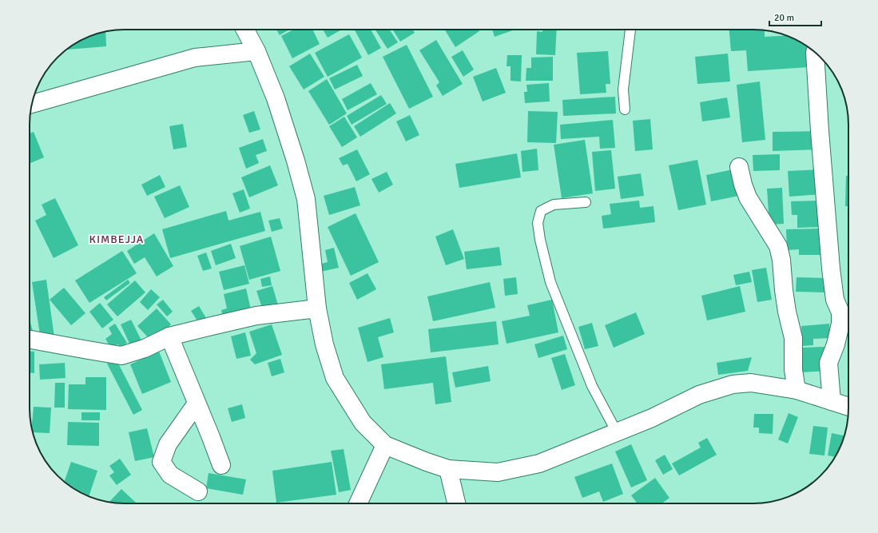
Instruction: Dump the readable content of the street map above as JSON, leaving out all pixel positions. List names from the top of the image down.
{
  "districts": ["KIMBEJJA"],
  "scale_bar": "20 m"
}
